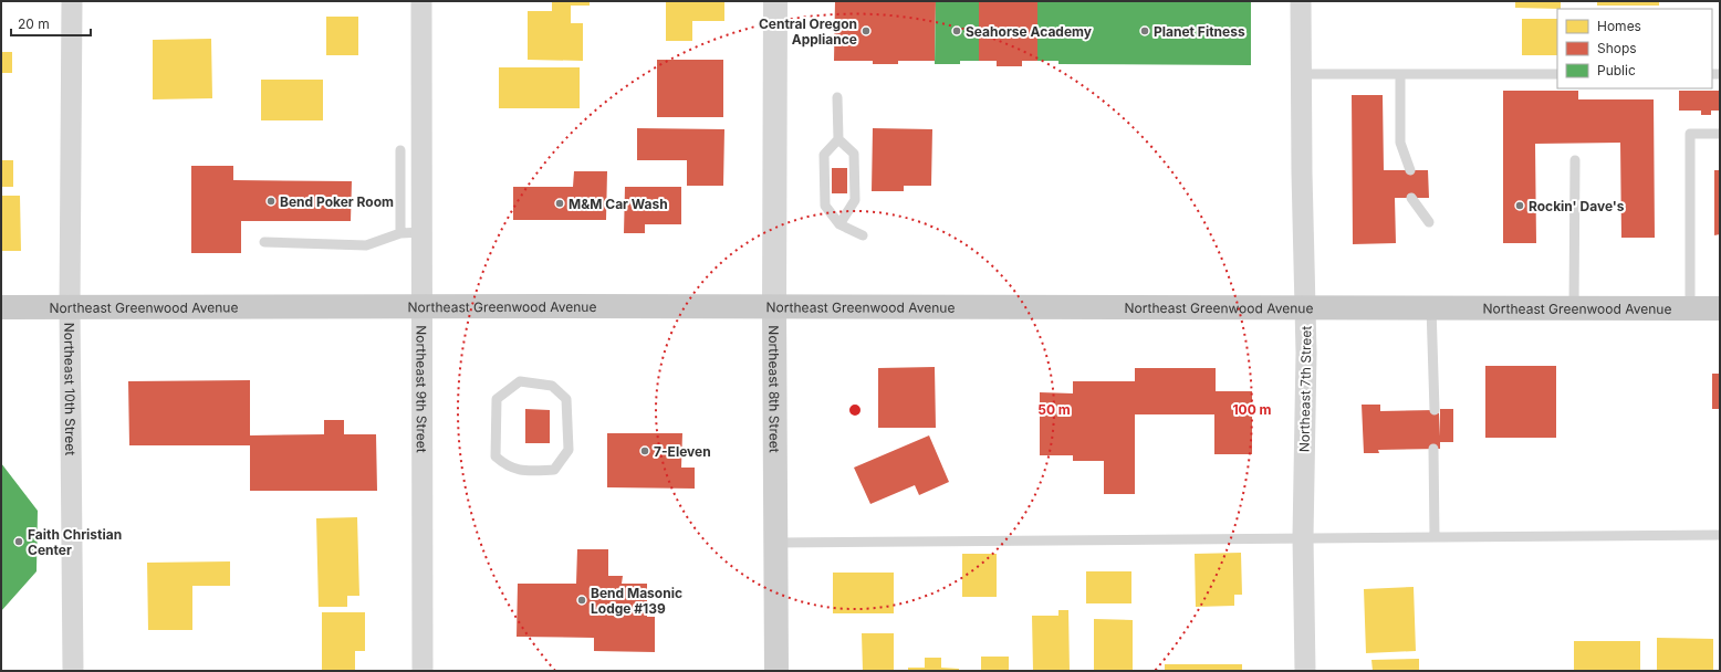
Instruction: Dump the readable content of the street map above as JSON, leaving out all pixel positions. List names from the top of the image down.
{
  "streets": {
    "main road": ["Northeast Greenwood Avenue", "Northeast 8th Street"],
    "street": ["Northeast 10th Street", "Northeast 9th Street", "Northeast 7th Street"]
  },
  "crossings": [
    ["Northeast Greenwood Avenue", "Northeast 10th Street"],
    ["Northeast Greenwood Avenue", "Northeast 9th Street"],
    ["Northeast Greenwood Avenue", "Northeast 8th Street"],
    ["Northeast Greenwood Avenue", "Northeast 7th Street"]
  ],
  "places": [
    "Central Oregon Appliance",
    "Seahorse Academy",
    "Planet Fitness",
    "Bend Poker Room",
    "M&M Car Wash",
    "Rockin' Dave's",
    "7-Eleven",
    "Faith Christian Center",
    "Bend Masonic Lodge #139"
  ],
  "legend": ["Homes", "Shops", "Public"],
  "scale_bar": "20 m",
  "rings": ["50 m", "100 m"]
}
